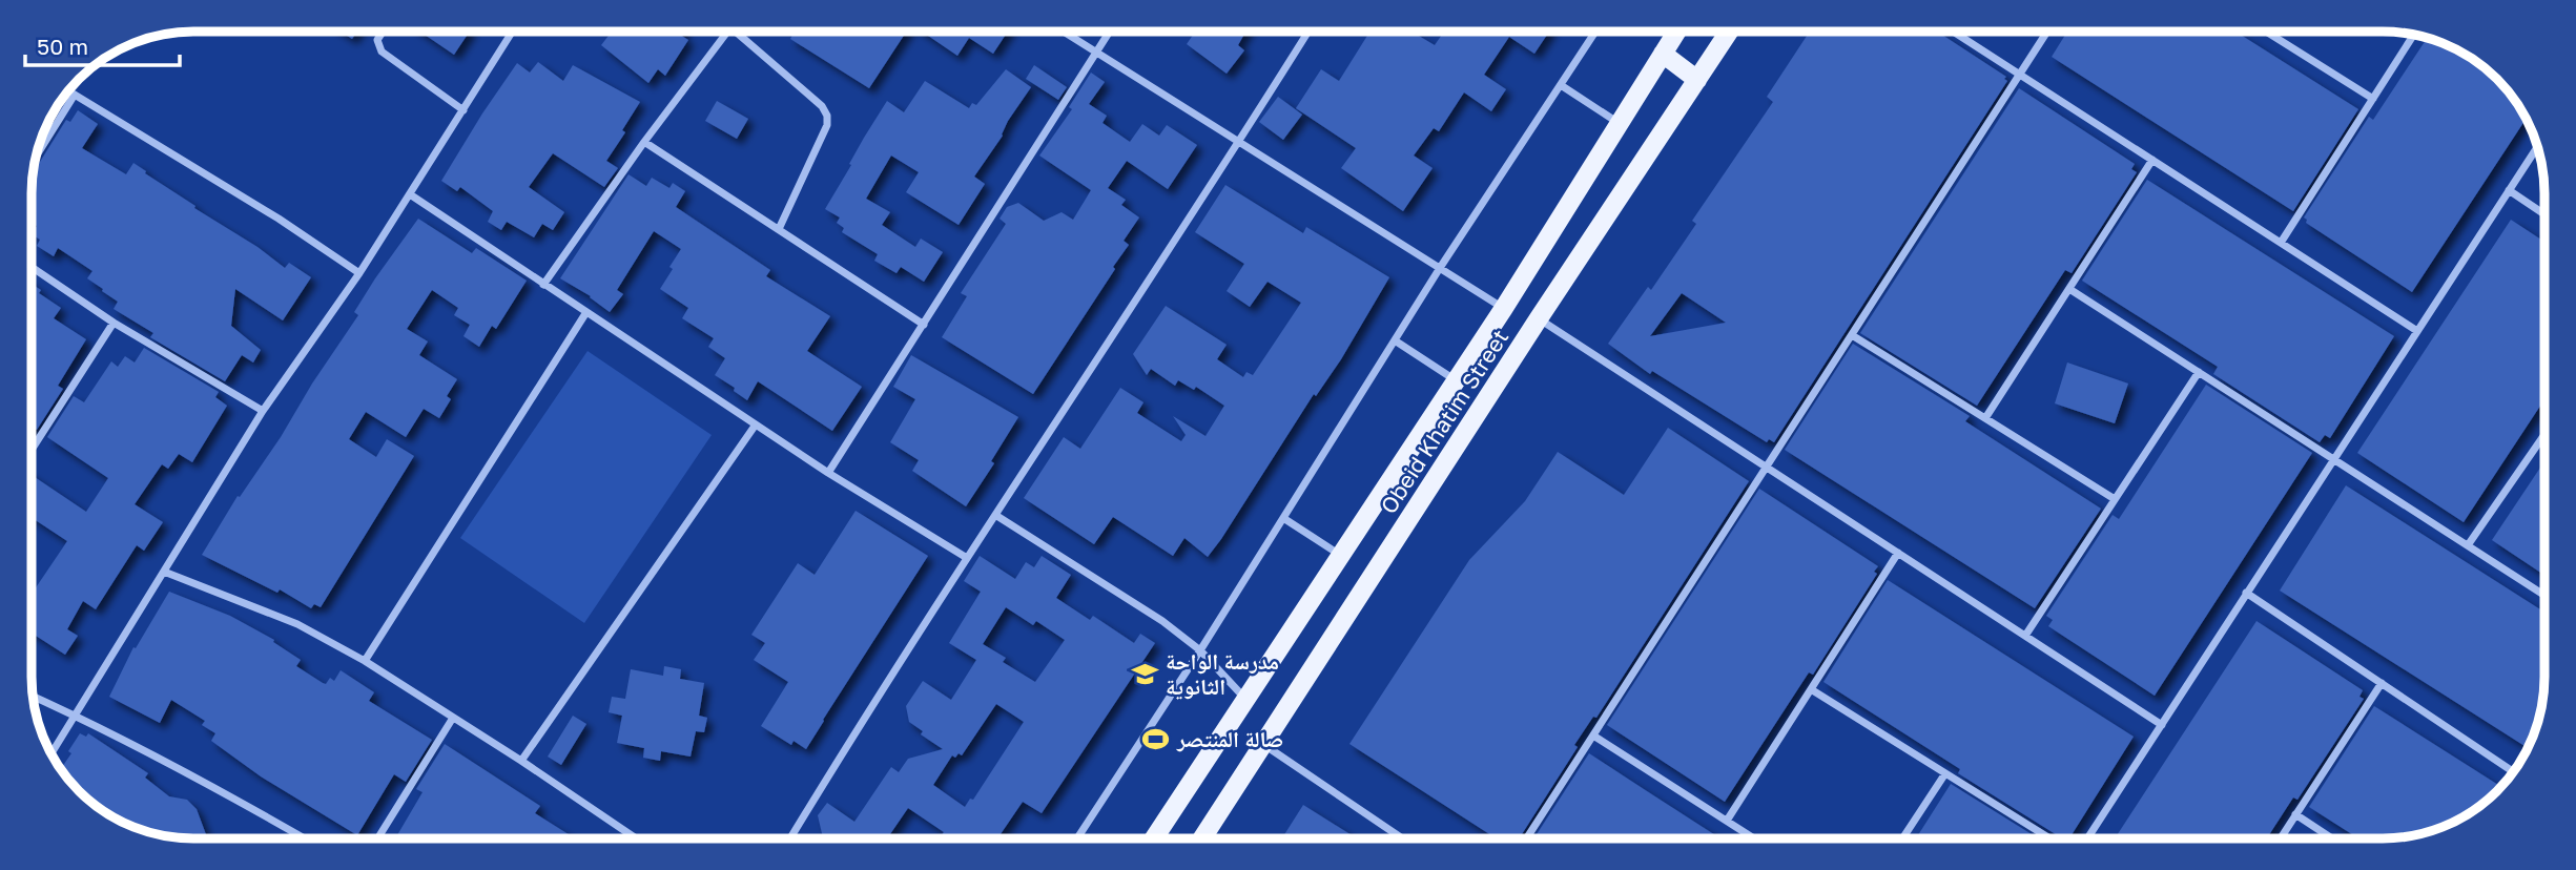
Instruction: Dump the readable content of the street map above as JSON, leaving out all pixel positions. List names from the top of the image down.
{
  "streets": {
    "main road": ["Obeid Khatim Street"]
  },
  "places": {
    "school or university": ["مدرسة الواحة الثانوية"],
    "sports": ["صالة المنتصر"]
  },
  "scale_bar": "50 m"
}
